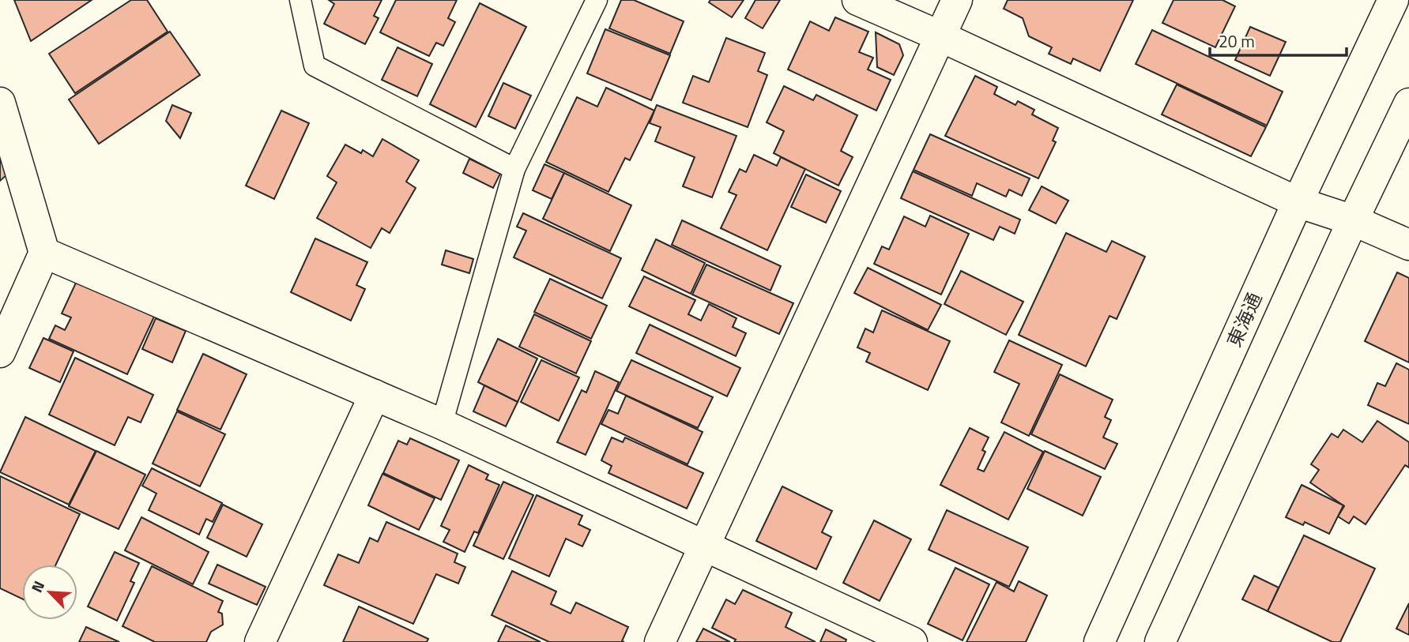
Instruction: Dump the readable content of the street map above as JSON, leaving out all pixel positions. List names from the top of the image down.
{
  "streets": {
    "street": ["東海通"]
  },
  "scale_bar": "20 m",
  "north": "top left"
}
